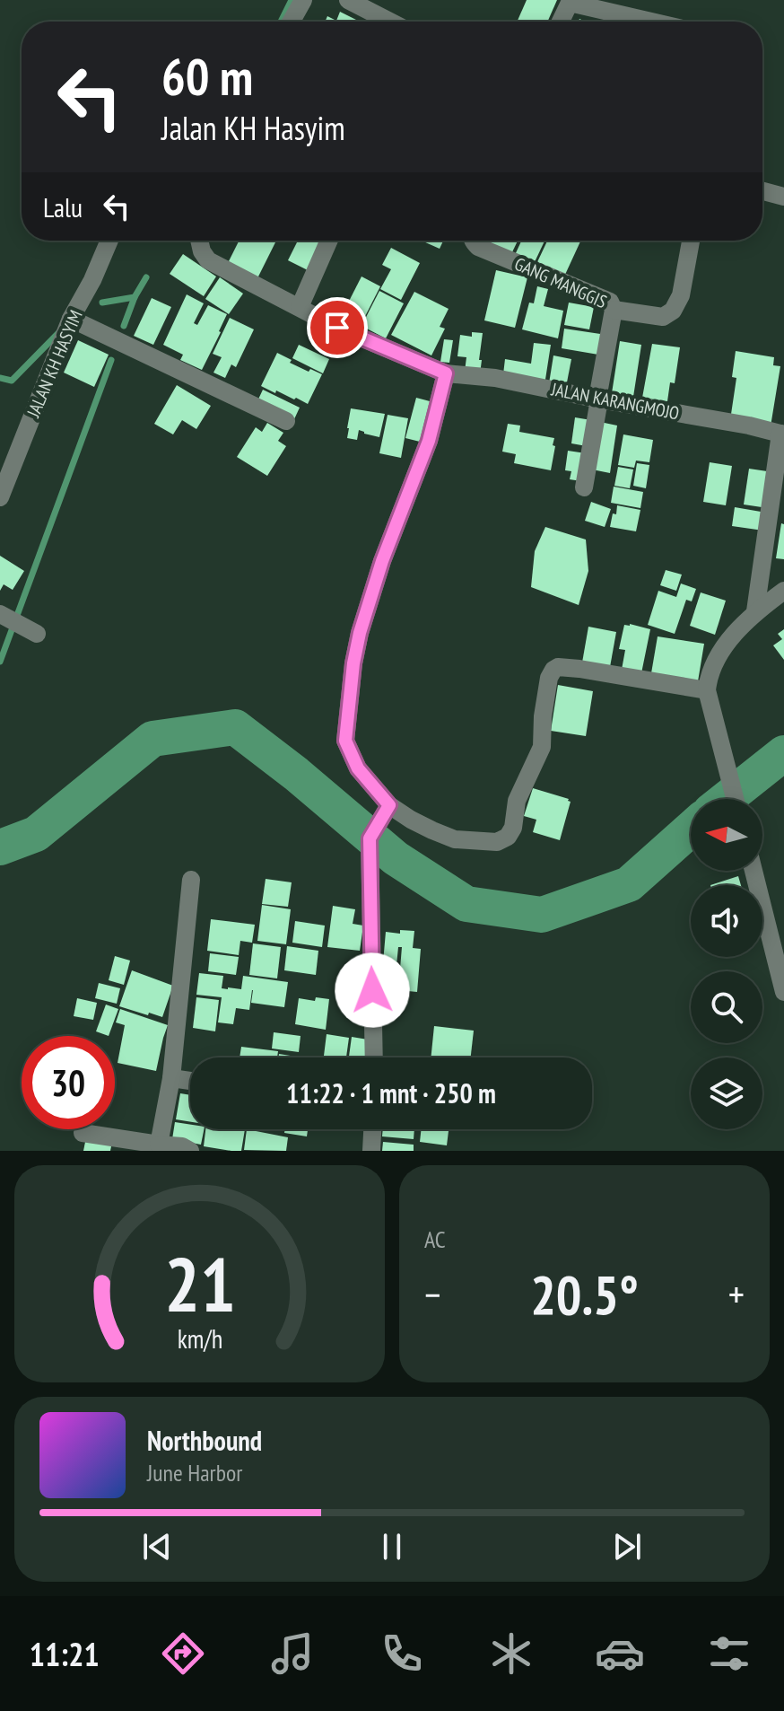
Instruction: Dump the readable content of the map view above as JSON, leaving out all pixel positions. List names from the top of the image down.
{
  "streets": {
    "street": ["GANG MANGGIS", "JALAN KH HASYIM", "JALAN KARANGMOJO"]
  },
  "crossings": [
    ["GANG MANGGIS", "JALAN KARANGMOJO"]
  ],
  "north": "left",
  "page": {
    "turn": ["60 m", "Jalan KH Hasyim"],
    "then": "Lalu",
    "limit": "30",
    "trip": "11:22 · 1 mnt · 250 m",
    "tile": "AC",
    "heat": ["−", "20.5°", "+"],
    "song": ["Northbound", "June Harbor"],
    "tabs": "11:21",
    "gauge": ["21", "km/h"]
  }
}
